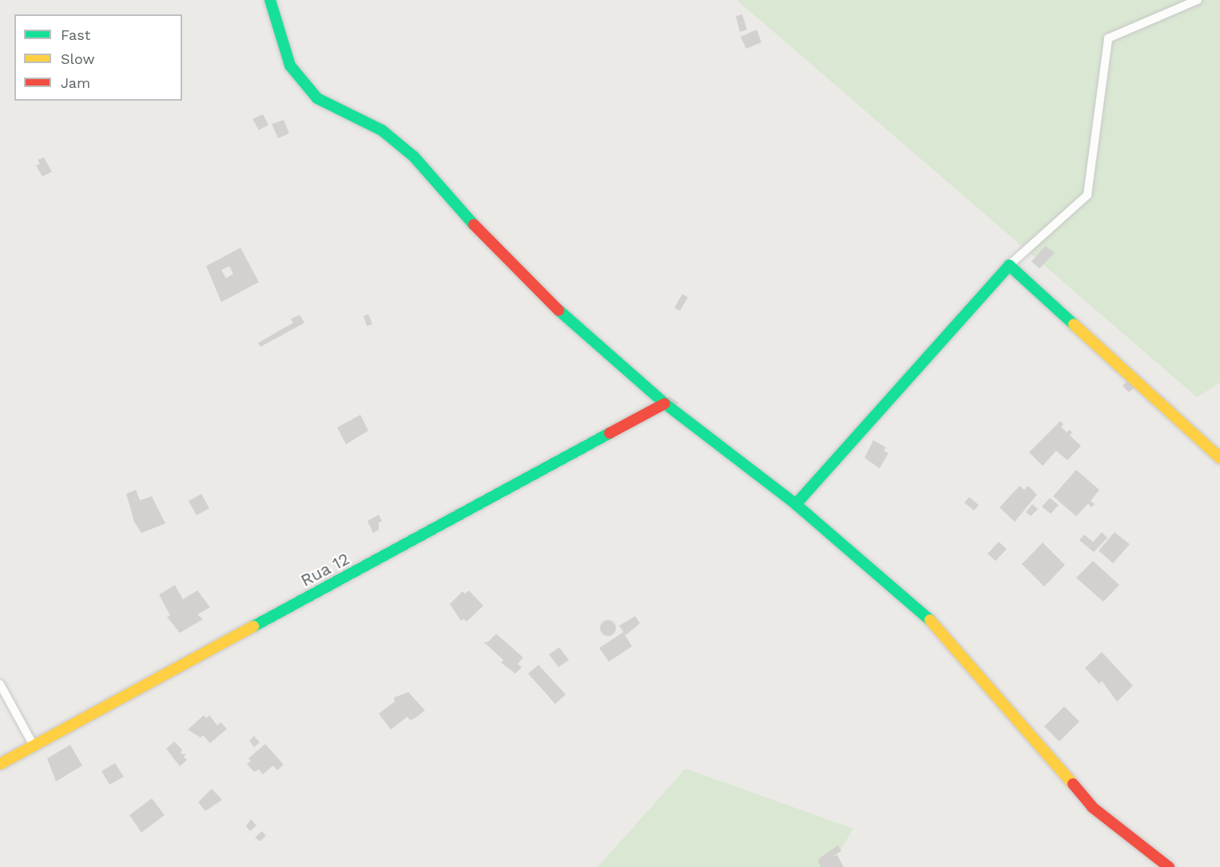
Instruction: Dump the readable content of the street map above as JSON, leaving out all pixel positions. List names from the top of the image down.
{
  "streets": {
    "street": ["Rua 12"]
  },
  "legend": ["Fast", "Slow", "Jam"]
}
